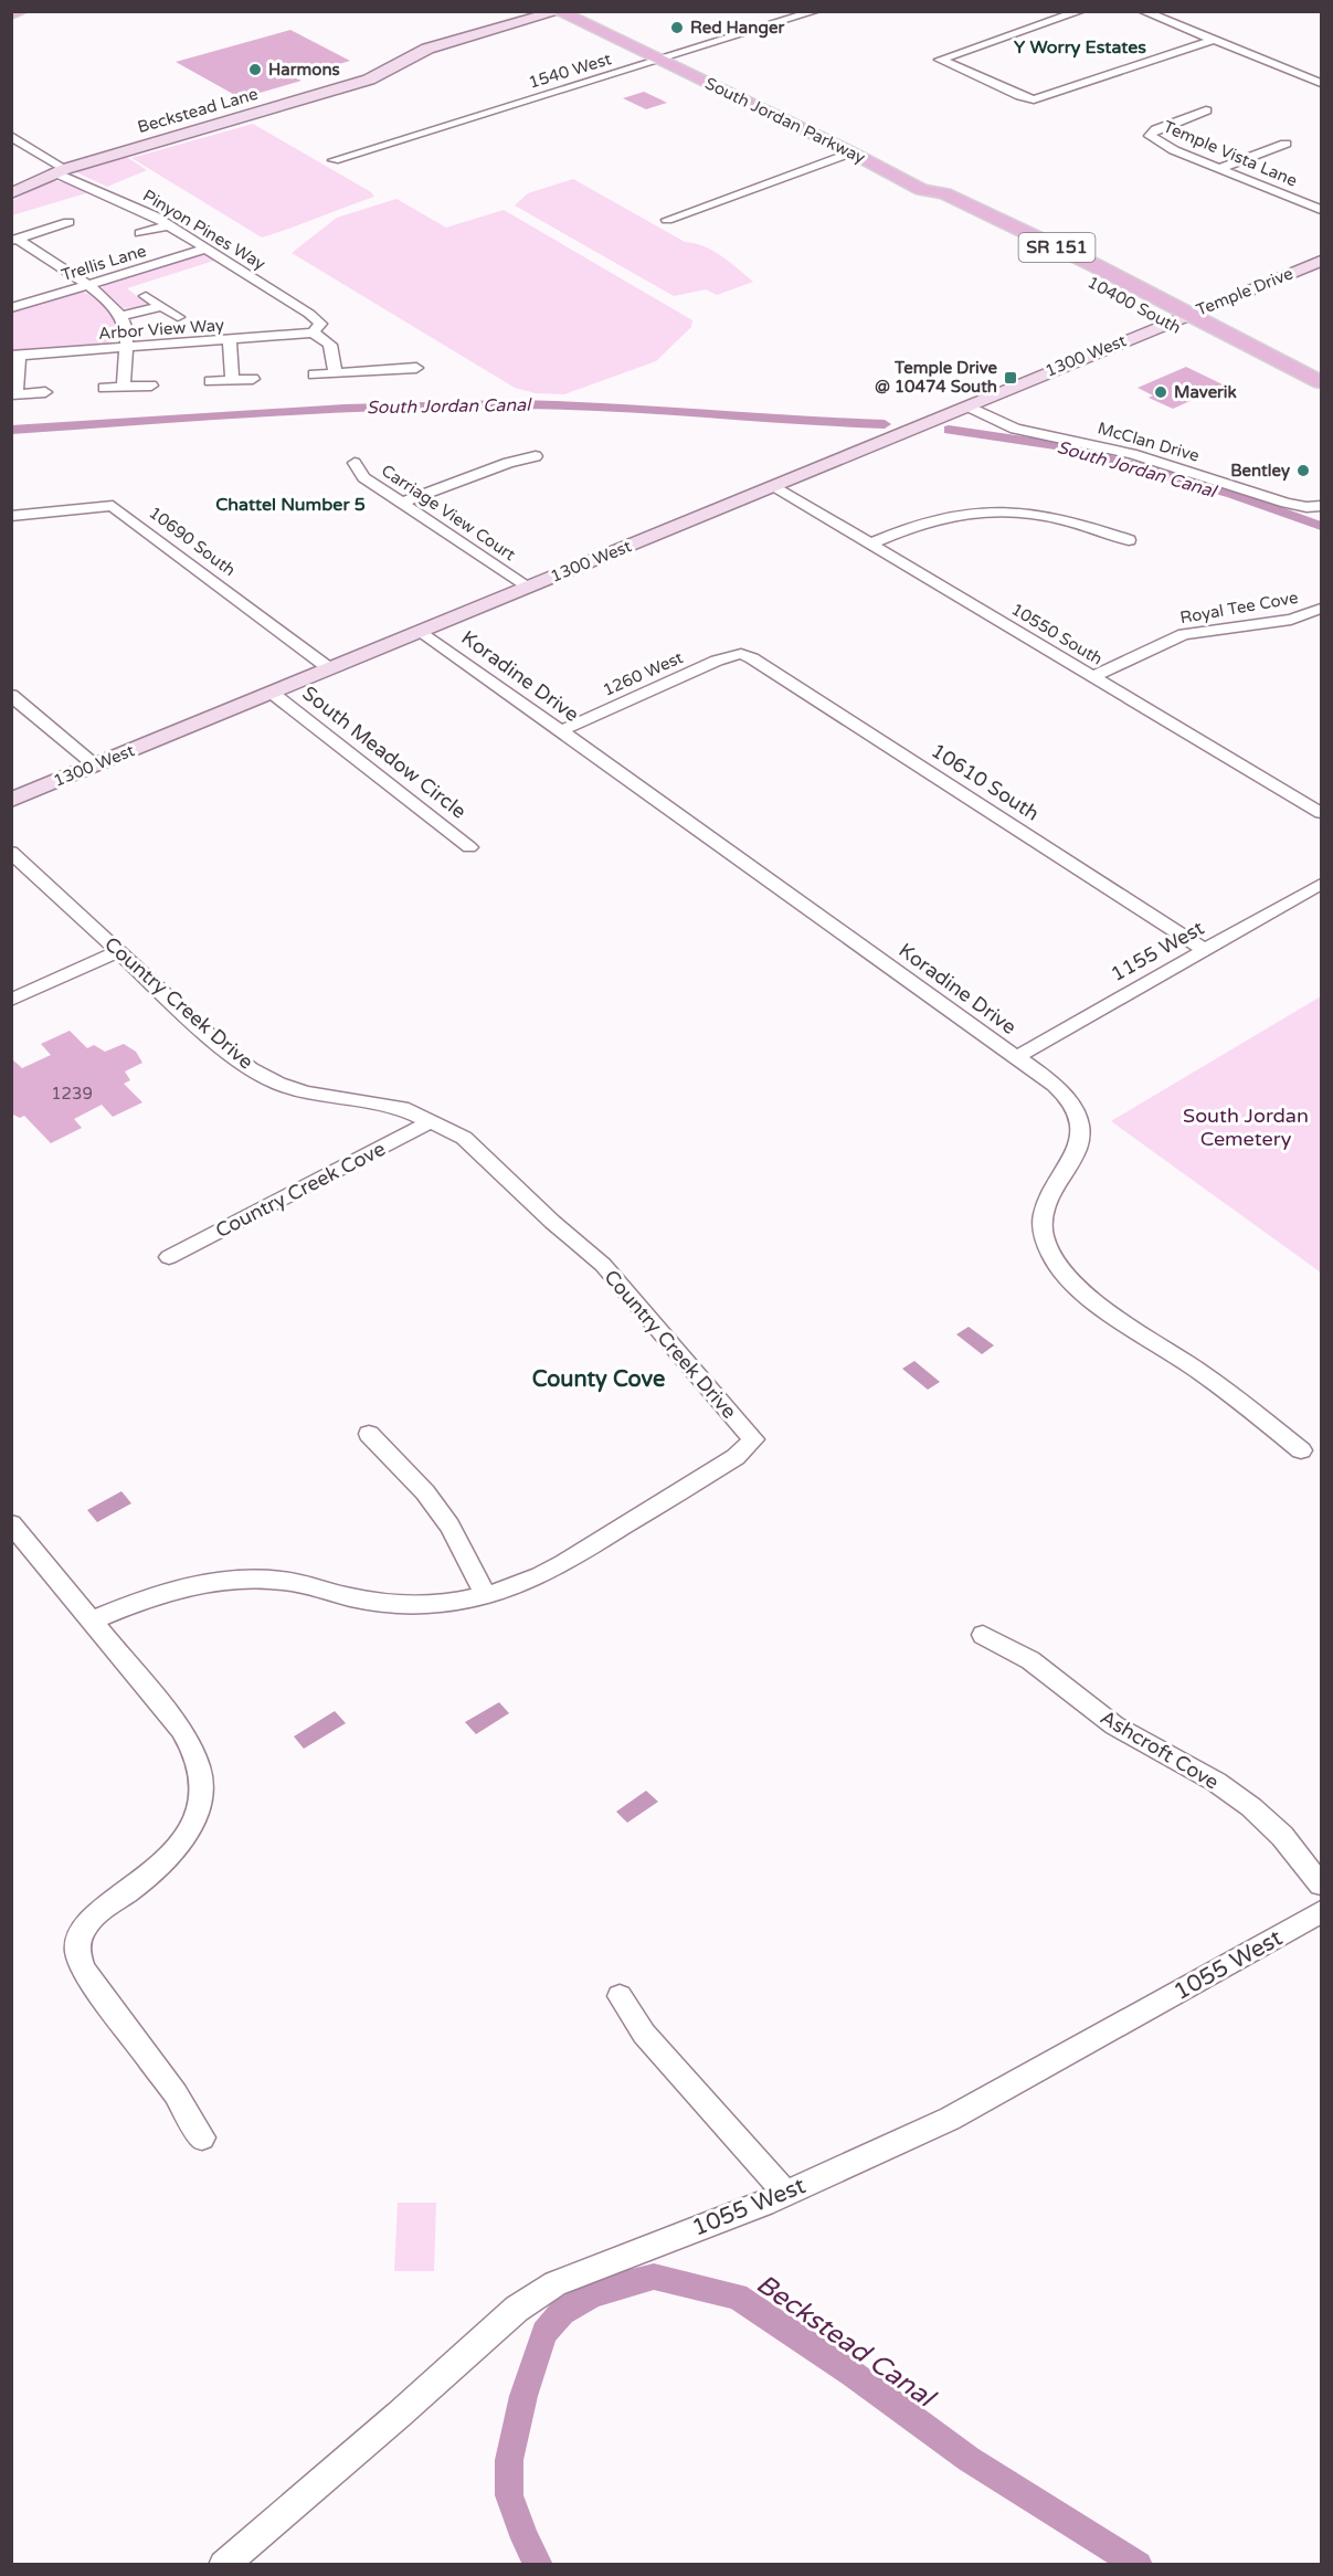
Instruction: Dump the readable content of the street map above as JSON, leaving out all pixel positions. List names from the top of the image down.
{
  "streets": {
    "main road": ["South Jordan Parkway", "SR 151", "10400 South"],
    "street": [
      "1540 West",
      "Beckstead Lane",
      "Temple Vista Lane",
      "Pinyon Pines Way",
      "Trellis Lane",
      "Temple Drive",
      "Arbor View Way",
      "1300 West",
      "McClan Drive",
      "Carriage View Court",
      "10690 South",
      "Royal Tee Cove",
      "10550 South",
      "1260 West",
      "Koradine Drive",
      "South Meadow Circle",
      "10610 South",
      "1155 West",
      "Country Creek Drive",
      "Country Creek Cove",
      "Ashcroft Cove",
      "1055 West"
    ]
  },
  "crossings": [
    ["1540 West", "South Jordan Parkway"],
    ["1540 West", "SR 151"],
    ["Beckstead Lane", "Pinyon Pines Way"],
    ["Beckstead Lane", "SR 151"],
    ["South Jordan Parkway", "SR 151"],
    ["South Jordan Parkway", "10400 South"],
    ["Pinyon Pines Way", "Trellis Lane"],
    ["Pinyon Pines Way", "Arbor View Way"],
    ["Temple Drive", "10400 South"],
    ["Temple Drive", "1300 West"],
    ["10400 South", "1300 West"],
    ["1300 West", "McClan Drive"],
    ["1300 West", "Carriage View Court"],
    ["1300 West", "10690 South"],
    ["1300 West", "10550 South"],
    ["1300 West", "Koradine Drive"],
    ["1300 West", "South Meadow Circle"],
    ["Royal Tee Cove", "10550 South"],
    ["1260 West", "Koradine Drive"],
    ["1260 West", "10610 South"],
    ["Koradine Drive", "1155 West"],
    ["10610 South", "1155 West"],
    ["Country Creek Drive", "Country Creek Cove"]
  ],
  "districts": ["Y Worry Estates", "Chattel Number 5", "County Cove"],
  "water": ["South Jordan Canal", "Beckstead Canal"],
  "parks": ["South Jordan Cemetery"],
  "places": {
    "other": [
      "Red Hanger",
      "Harmons",
      "Maverik",
      "Bentley"
    ],
    "transit": ["Temple Drive @ 10474 South"]
  },
  "house_numbers": ["1239"]
}
